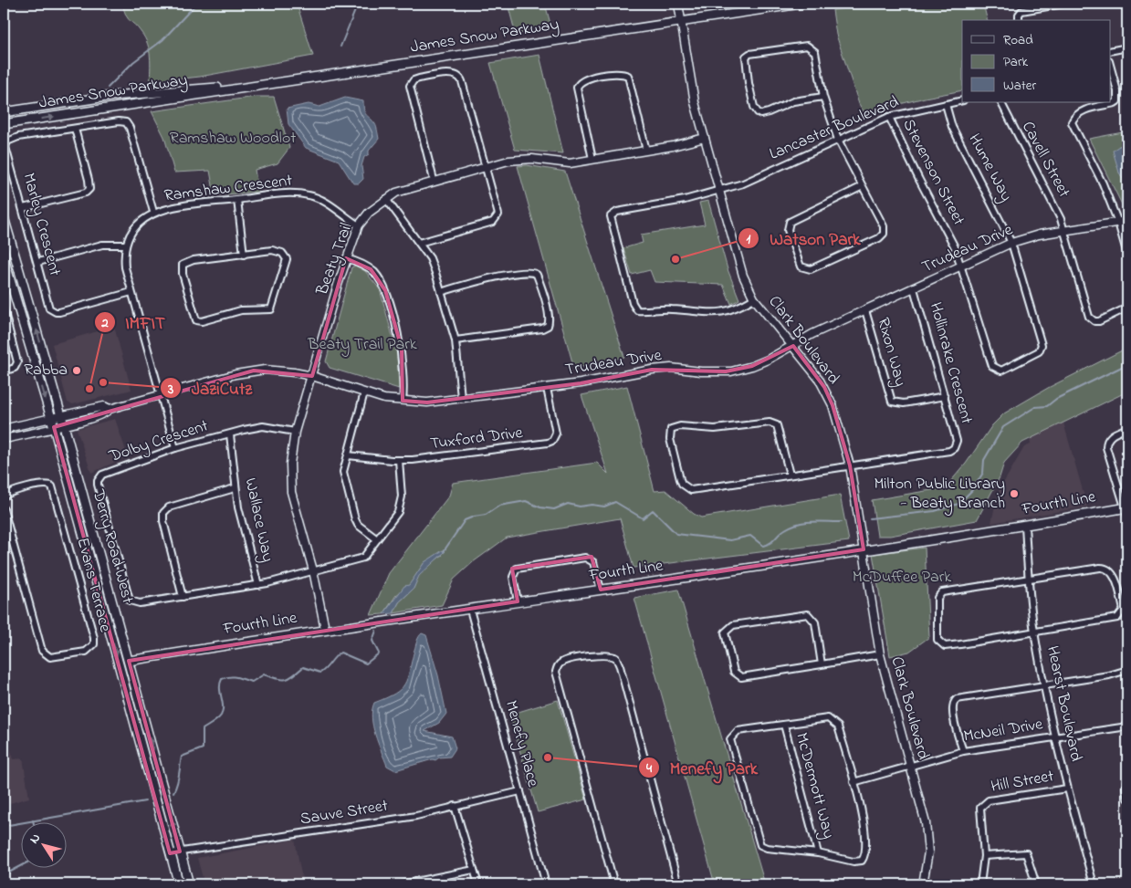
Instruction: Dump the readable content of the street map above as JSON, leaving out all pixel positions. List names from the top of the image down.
{
  "streets": {
    "main road": ["James Snow Parkway", "Fourth Line", "Derry Road West"],
    "street": [
      "Lancaster Boulevard",
      "Cavell Street",
      "Hume Way",
      "Stevenson Street",
      "Ramshaw Crescent",
      "Marley Crescent",
      "Trudeau Drive",
      "Beaty Trail",
      "Clark Boulevard",
      "Rixon Way",
      "Hollinrake Crescent",
      "Tuxford Drive",
      "Dolby Crescent",
      "Wallace Way",
      "Evans Terrace",
      "Hearst Boulevard",
      "McNeil Drive",
      "Menefy Place",
      "Hill Street",
      "McDermott Way",
      "Sauve Street"
    ]
  },
  "crossings": [
    ["James Snow Parkway", "Clark Boulevard"],
    ["Lancaster Boulevard", "Hume Way"],
    ["Lancaster Boulevard", "Stevenson Street"],
    ["Lancaster Boulevard", "Clark Boulevard"],
    ["Cavell Street", "Trudeau Drive"],
    ["Hume Way", "Stevenson Street"],
    ["Hume Way", "Trudeau Drive"],
    ["Stevenson Street", "Trudeau Drive"],
    ["Ramshaw Crescent", "Marley Crescent"],
    ["Ramshaw Crescent", "Trudeau Drive"],
    ["Ramshaw Crescent", "Beaty Trail"],
    ["Ramshaw Crescent", "Dolby Crescent"],
    ["Trudeau Drive", "Beaty Trail"],
    ["Trudeau Drive", "Clark Boulevard"],
    ["Trudeau Drive", "Rixon Way"],
    ["Trudeau Drive", "Hollinrake Crescent"],
    ["Trudeau Drive", "Tuxford Drive"],
    ["Trudeau Drive", "Derry Road West"],
    ["Beaty Trail", "Clark Boulevard"],
    ["Beaty Trail", "Dolby Crescent"],
    ["Beaty Trail", "Fourth Line"],
    ["Clark Boulevard", "Hollinrake Crescent"],
    ["Clark Boulevard", "Fourth Line"],
    ["Clark Boulevard", "McNeil Drive"],
    ["Rixon Way", "Hollinrake Crescent"],
    ["Tuxford Drive", "Dolby Crescent"],
    ["Dolby Crescent", "Wallace Way"],
    ["Fourth Line", "Derry Road West"],
    ["Fourth Line", "Hearst Boulevard"],
    ["Fourth Line", "Menefy Place"],
    ["Derry Road West", "Sauve Street"],
    ["Hearst Boulevard", "McNeil Drive"],
    ["Hearst Boulevard", "Hill Street"],
    ["Menefy Place", "Sauve Street"]
  ],
  "parks": ["Ramshaw Woodlot", "Beaty Trail Park", "McDuffee Park"],
  "places": [
    "Watson Park",
    "Rabba",
    "JaziCutz",
    "IMFIT",
    "Milton Public Library - Beaty Branch",
    "Menefy Park"
  ],
  "legend": ["Road", "Park", "Water"],
  "north": "top left"
}
